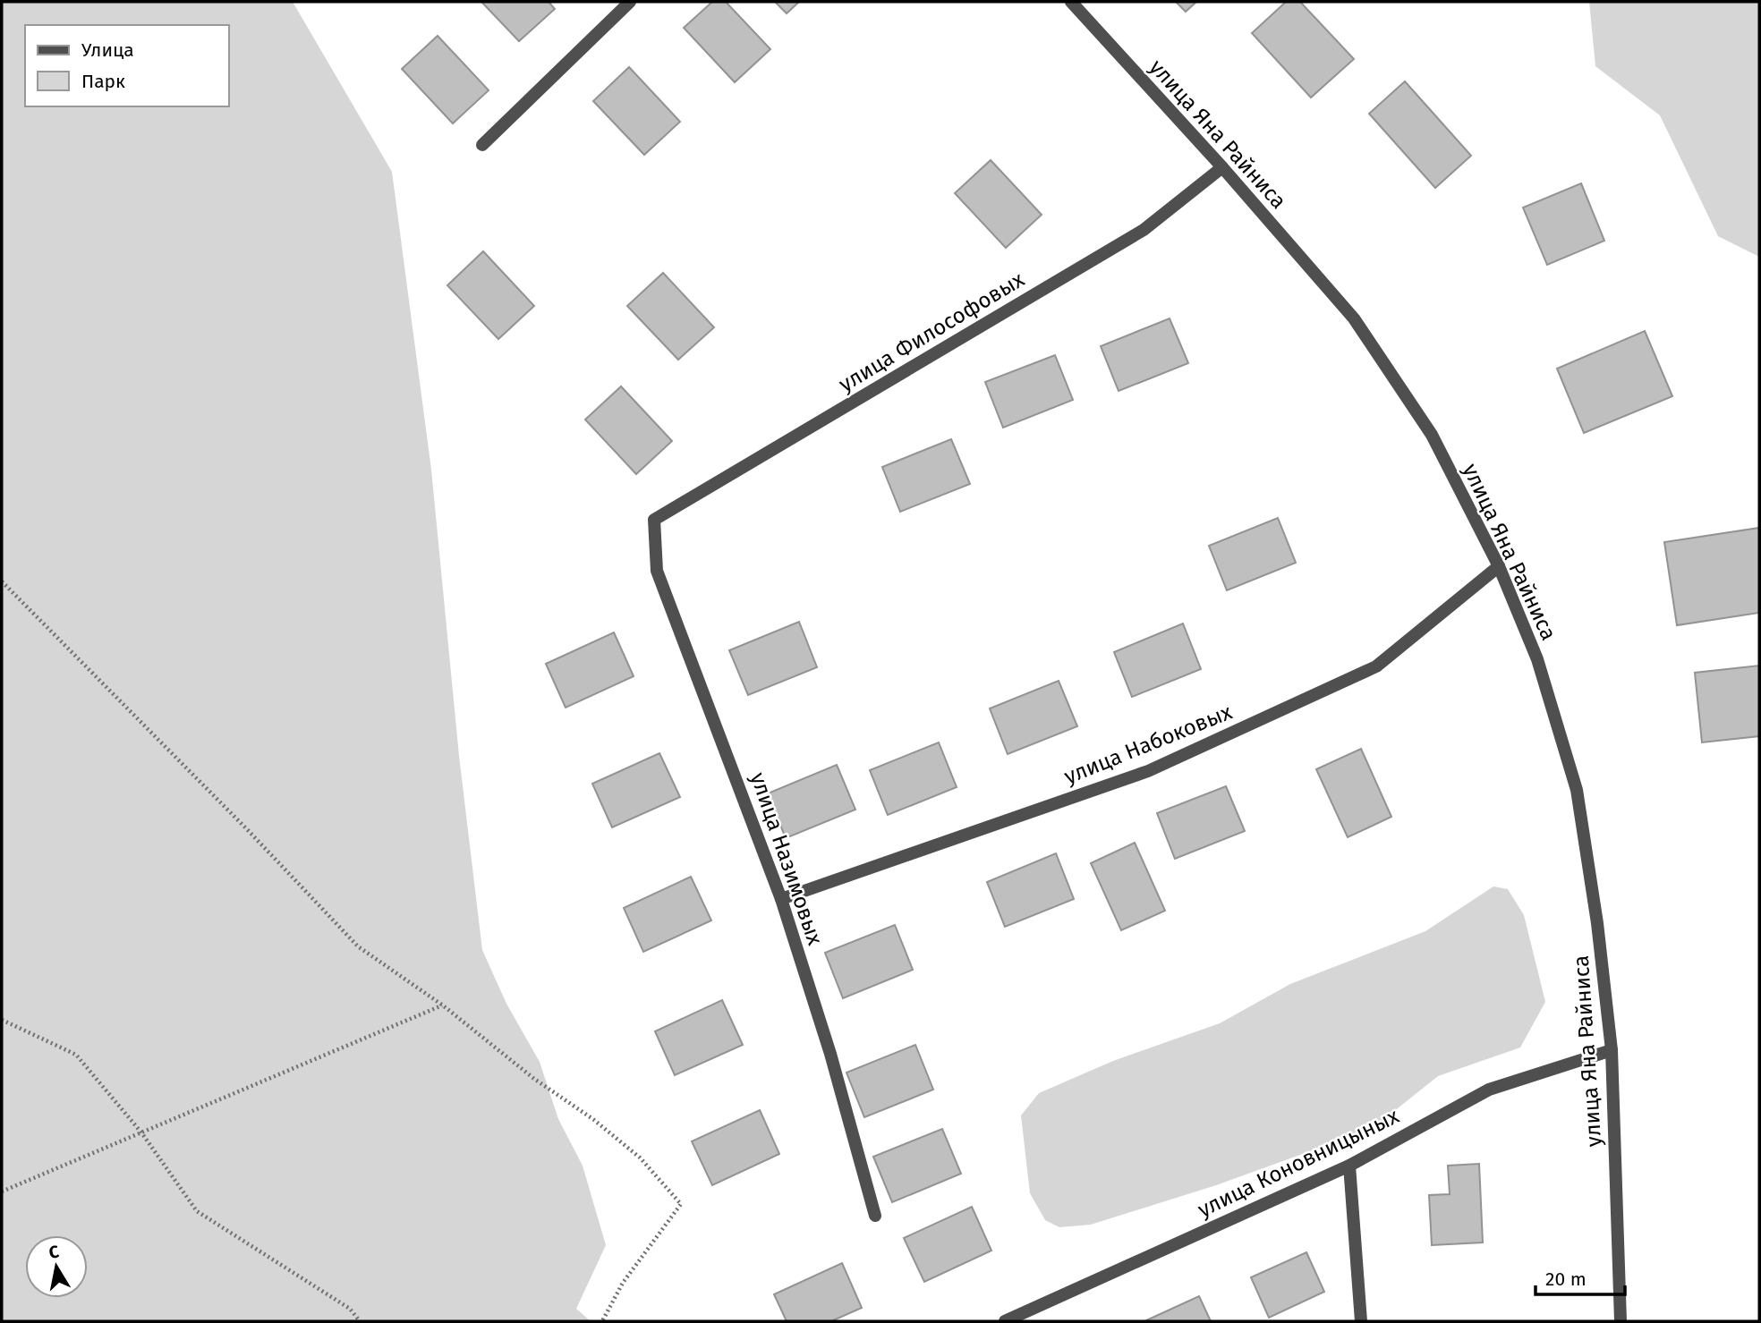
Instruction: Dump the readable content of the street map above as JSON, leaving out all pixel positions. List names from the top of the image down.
{
  "streets": {
    "street": [
      "улица Яна Райниса",
      "улица Философовых",
      "улица Набоковых",
      "улица Назимовых",
      "улица Коновницыных"
    ]
  },
  "crossings": [
    ["улица Яна Райниса", "улица Философовых"],
    ["улица Яна Райниса", "улица Набоковых"],
    ["улица Яна Райниса", "улица Коновницыных"],
    ["улица Философовых", "улица Назимовых"],
    ["улица Набоковых", "улица Назимовых"]
  ],
  "legend": ["Улица", "Парк"],
  "scale_bar": "20 m",
  "north": "top"
}
